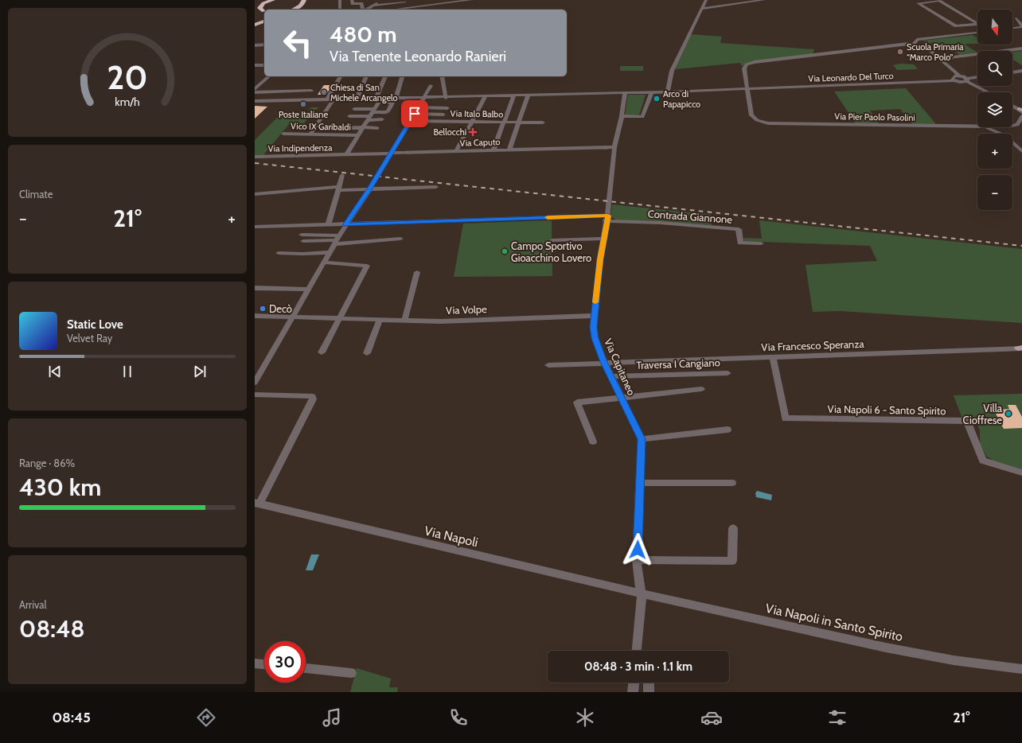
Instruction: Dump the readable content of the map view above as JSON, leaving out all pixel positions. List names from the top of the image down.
{
  "streets": {
    "street": [
      "Via Leonardo Del Turco",
      "Via Italo Balbo",
      "Via Pier Paolo Pasolini",
      "Vico IX Garibaldi",
      "Via Caputo",
      "Via Indipendenza",
      "Contrada Giannone",
      "Via Volpe",
      "Via Francesco Speranza",
      "Traversa I Cangiano",
      "Via Capitaneo",
      "Via Napoli 6 - Santo Spirito",
      "Via Napoli",
      "Via Napoli in Santo Spirito"
    ]
  },
  "crossings": [
    ["Via Leonardo Del Turco", "Via Pier Paolo Pasolini"],
    ["Via Leonardo Del Turco", "Via Capitaneo"],
    ["Via Caputo", "Via Indipendenza"],
    ["Via Caputo", "Via Capitaneo"],
    ["Contrada Giannone", "Via Capitaneo"],
    ["Via Volpe", "Via Capitaneo"],
    ["Via Francesco Speranza", "Via Capitaneo"],
    ["Via Francesco Speranza", "Via Napoli 6 - Santo Spirito"],
    ["Traversa I Cangiano", "Via Capitaneo"],
    ["Via Capitaneo", "Via Napoli"],
    ["Via Capitaneo", "Via Napoli in Santo Spirito"],
    ["Via Napoli", "Via Napoli in Santo Spirito"]
  ],
  "places": {
    "other": [
      "Scuola Primaria “Marco Polo”",
      "Chiesa di San Michele Arcangelo",
      "Arco di Papapicco",
      "Poste Italiane",
      "Campo Sportivo Gioacchino Lovero",
      "Decò",
      "Villa Cioffrese"
    ],
    "health": ["Bellocchi"]
  },
  "north": "bottom",
  "page": {
    "map_buttons": ["+", "−"],
    "turn": ["480 m", "Via Tenente Leonardo Ranieri"],
    "tile": [
      "Climate",
      ["Range · 86%", "430 km"],
      ["Arrival", "08:48"]
    ],
    "heat": ["−", "21°", "+"],
    "song": ["Static Love", "Velvet Ray"],
    "limit": "30",
    "trip": "08:48 · 3 min · 1.1 km",
    "tabs": ["08:45", "21°"],
    "gauge": ["20", "km/h"]
  }
}
